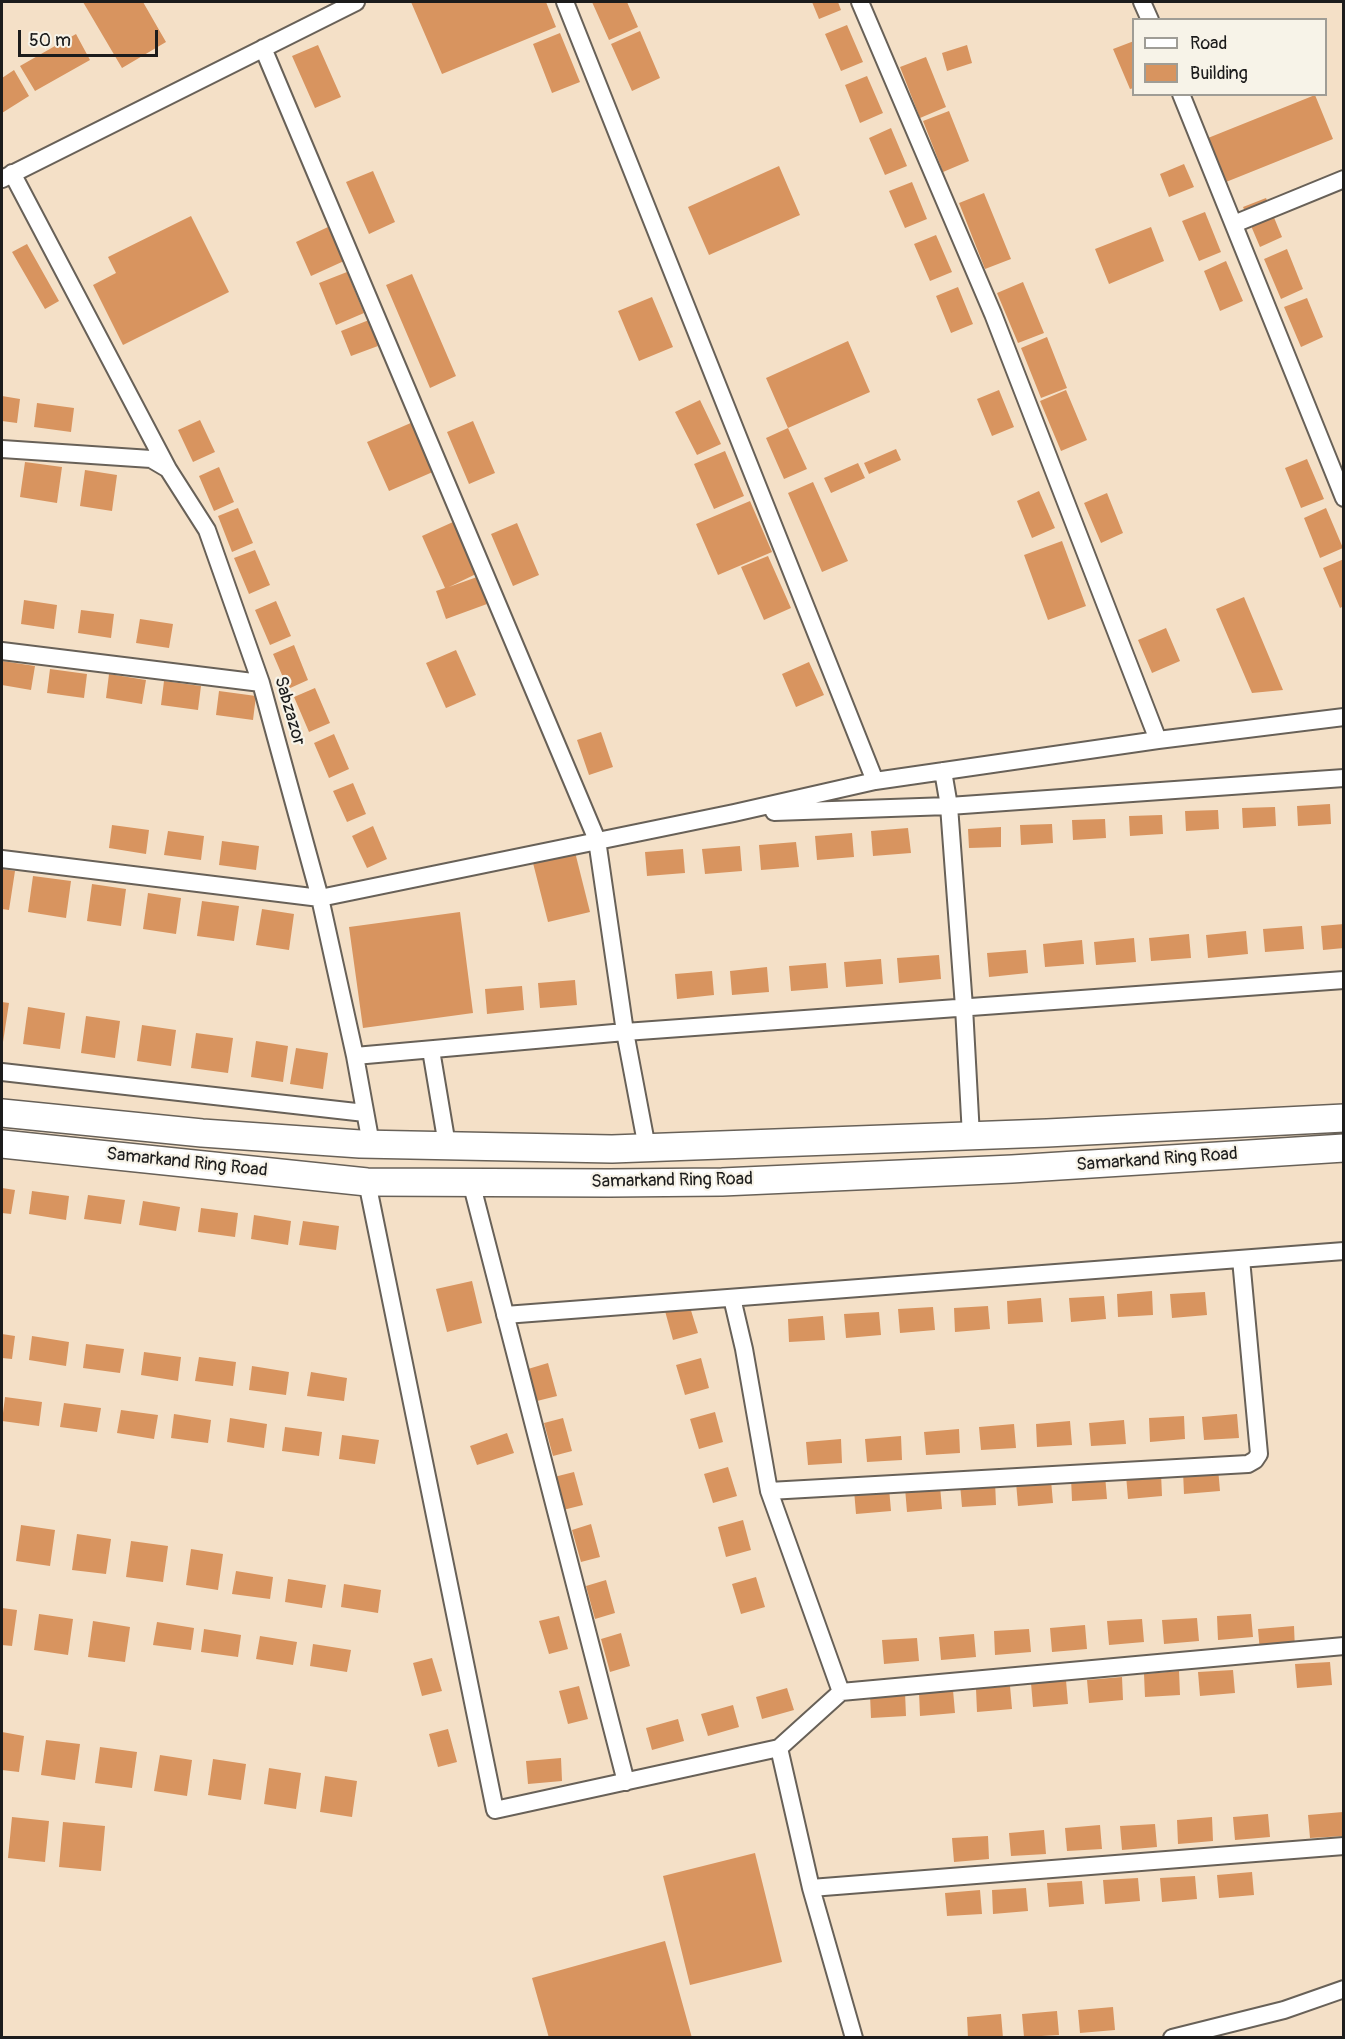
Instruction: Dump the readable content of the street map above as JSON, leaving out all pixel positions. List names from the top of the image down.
{
  "streets": {
    "highway": ["Samarkand Ring Road"],
    "street": ["Sabzazor"]
  },
  "crossings": [
    ["Sabzazor", "Samarkand Ring Road"]
  ],
  "legend": ["Road", "Building"],
  "scale_bar": "50 m"
}
